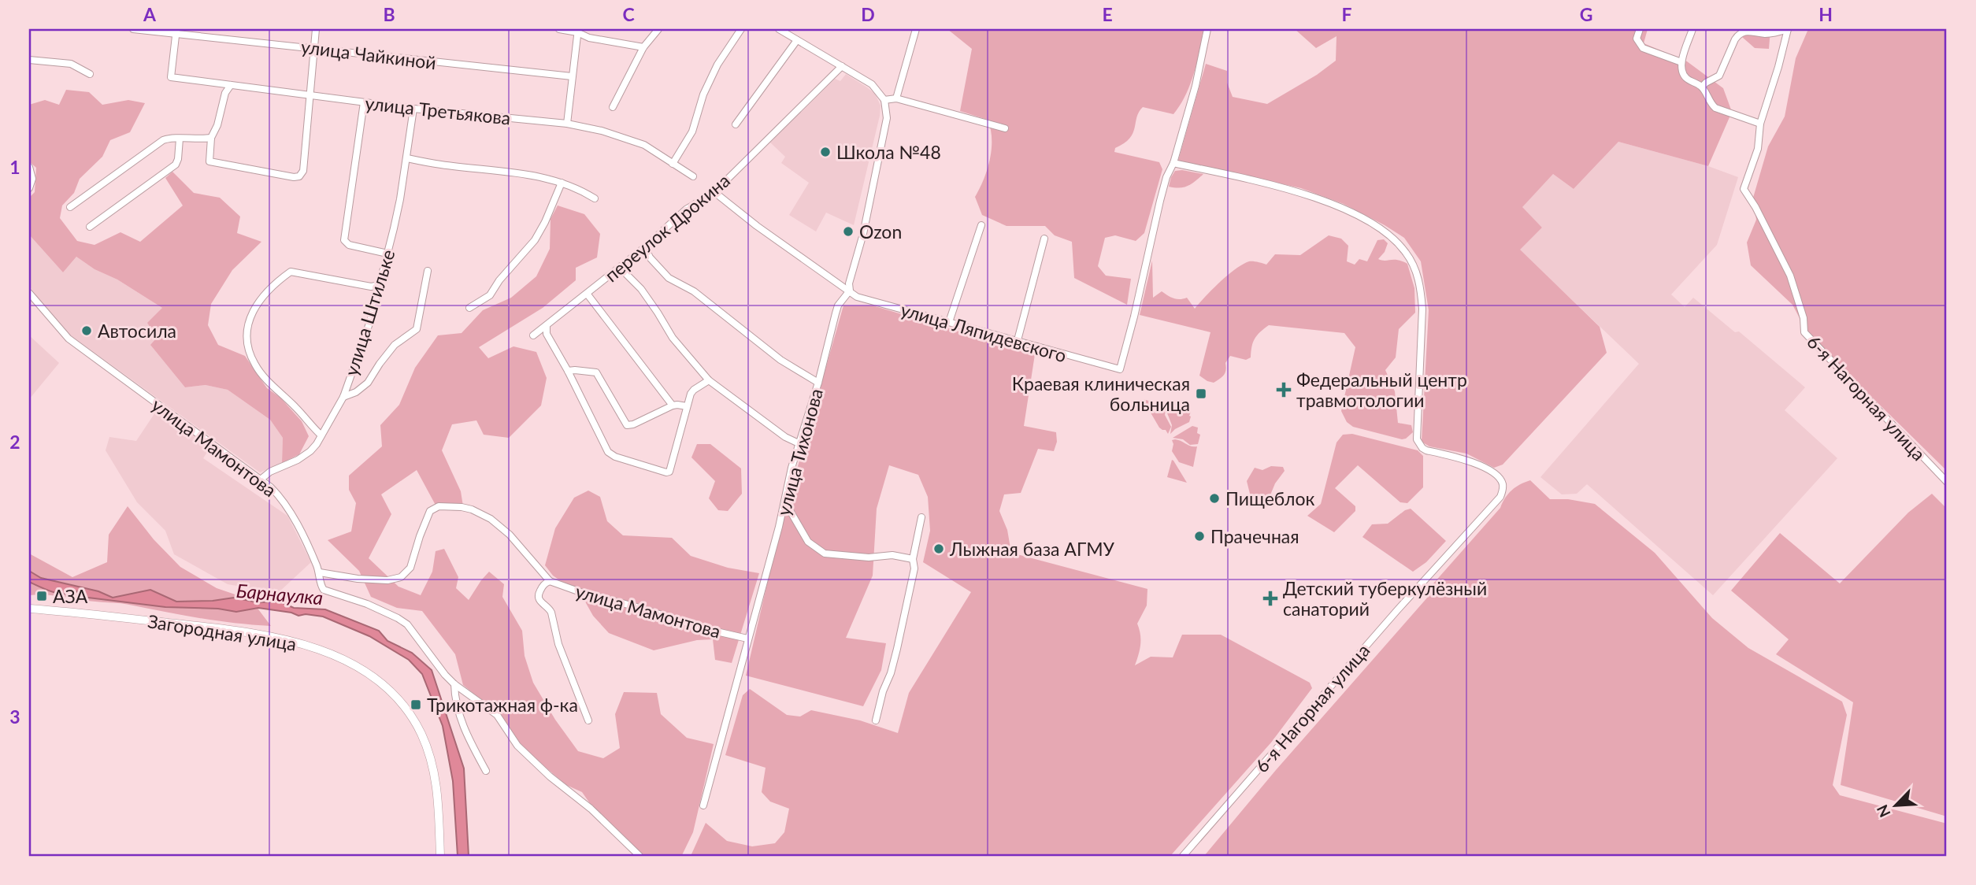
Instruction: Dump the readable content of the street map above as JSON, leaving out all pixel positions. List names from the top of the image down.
{
  "streets": {
    "main road": ["Загородная улица"],
    "street": [
      "улица Чайкиной",
      "улица Третьякова",
      "переулок Дрокина",
      "улица Штильке",
      "улица Ляпидевского",
      "6-я Нагорная улица",
      "улица Мамонтова",
      "улица Тихонова"
    ]
  },
  "crossings": [
    ["улица Чайкиной", "улица Третьякова"],
    ["улица Третьякова", "улица Штильке"],
    ["улица Штильке", "улица Мамонтова"],
    ["улица Ляпидевского", "6-я Нагорная улица"],
    ["улица Ляпидевского", "улица Тихонова"],
    ["улица Мамонтова", "улица Тихонова"]
  ],
  "water": ["Барнаулка"],
  "places": {
    "other": [
      "Школа №48",
      "Ozon",
      "Автосила",
      "Пищеблок",
      "Прачечная",
      "Лыжная база АГМУ"
    ],
    "health": ["Федеральный центр травмотологии", "Детский туберкулёзный санаторий"],
    "transit": ["Краевая клиническая больница", "АЗА", "Трикотажная ф-ка"]
  },
  "north": "bottom left",
  "grid": {
    "columns": [
      "A",
      "B",
      "C",
      "D",
      "E",
      "F",
      "G",
      "H"
    ],
    "rows": ["1", "2", "3"]
  }
}
